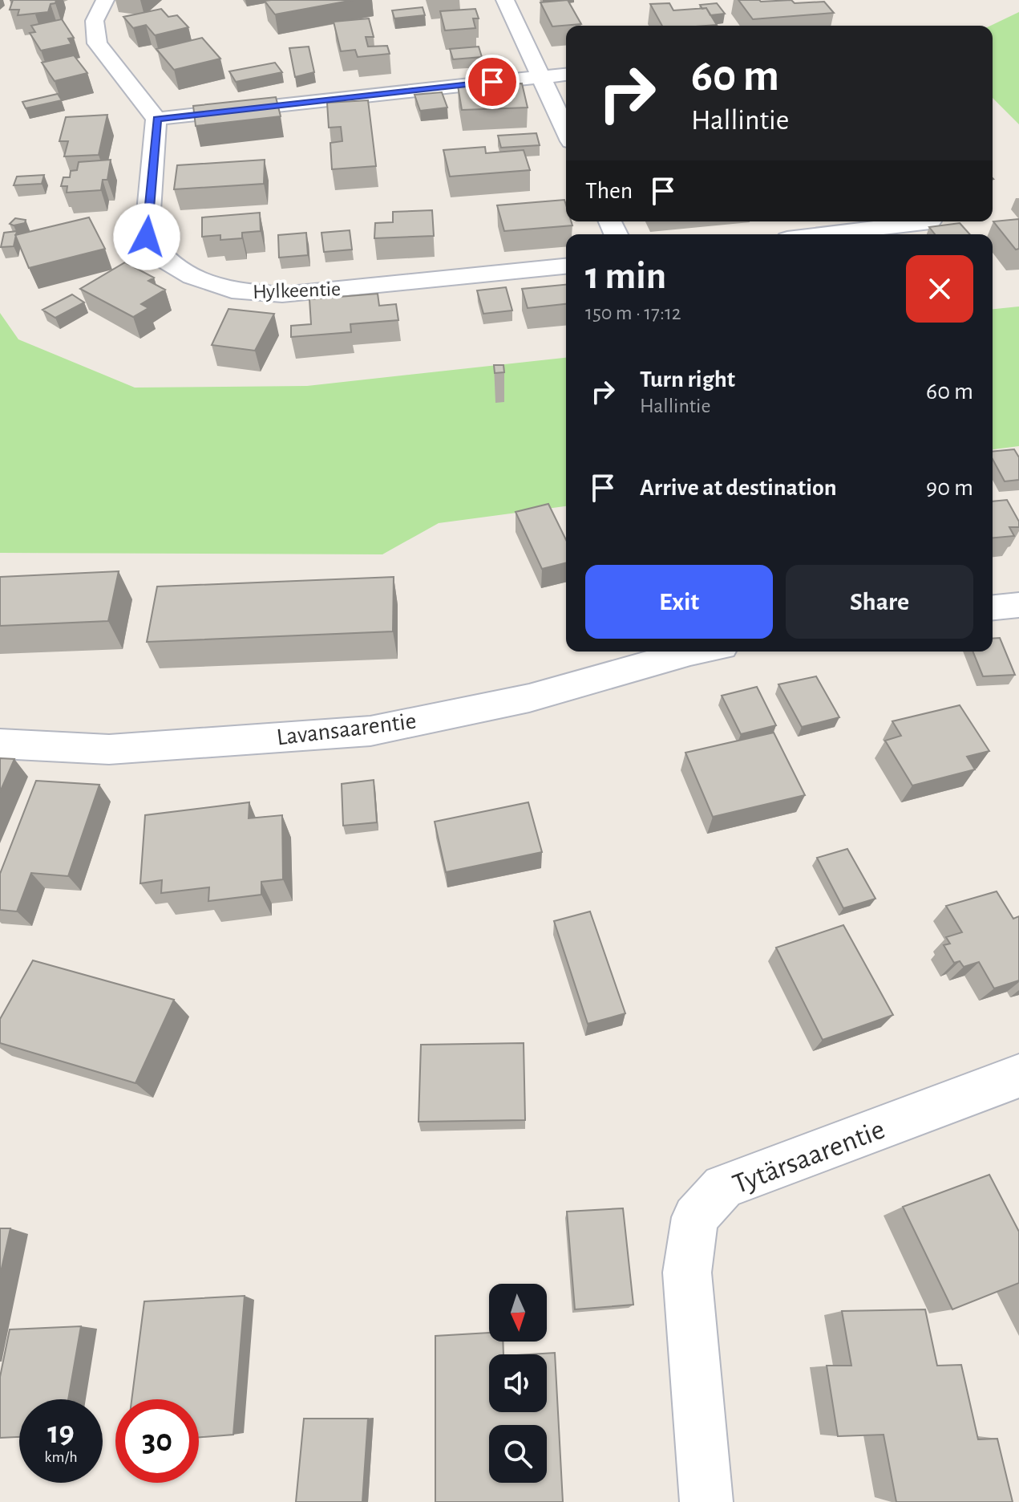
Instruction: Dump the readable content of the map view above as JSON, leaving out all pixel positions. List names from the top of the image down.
{
  "streets": {
    "street": ["Hylkeentie", "Lavansaarentie", "Tytärsaarentie"]
  },
  "north": "bottom",
  "page": {
    "turn": ["60 m", "Hallintie"],
    "then": "Then",
    "heading": ["1 min", "150 m · 17:12"],
    "list": [
      {
        "name": "Turn right",
        "note": "Hallintie",
        "value": "60 m"
      },
      {
        "name": "Arrive at destination",
        "value": "90 m"
      }
    ],
    "buttons": ["Exit", "Share"],
    "speed": "19 km/h",
    "limit": "30"
  }
}
